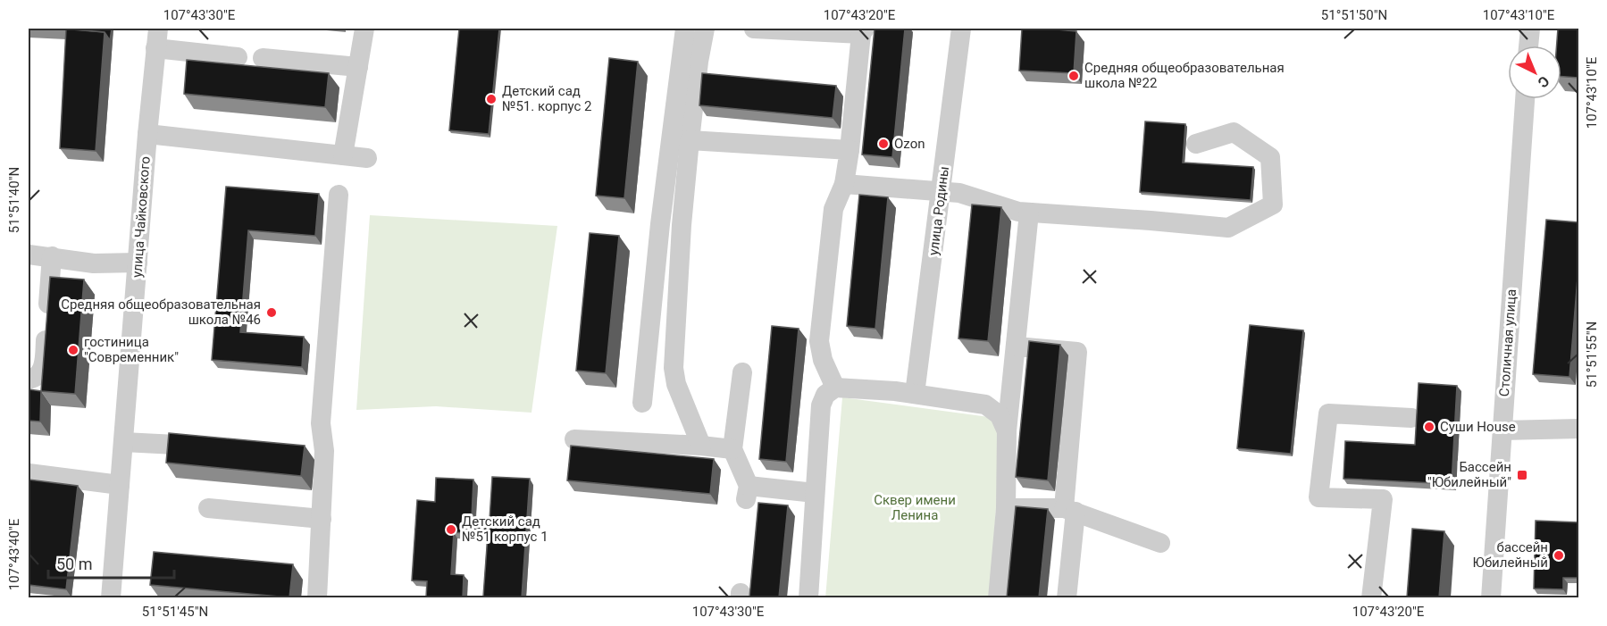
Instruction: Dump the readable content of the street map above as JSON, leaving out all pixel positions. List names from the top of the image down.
{
  "streets": {
    "street": ["улица Родины", "улица Чайковского", "Столичная улица"]
  },
  "parks": ["Сквер имени Ленина"],
  "places": {
    "other": [
      "Средняя общеобразовательная школа №22",
      "Детский сад №51. корпус 2",
      "Ozon",
      "Средняя общеобразовательная школа №46",
      "гостиница \"Современник\"",
      "Суши House",
      "Детский сад №51 корпус 1",
      "бассейн Юбилейный"
    ],
    "transit": ["Бассейн \"Юбилейный\""]
  },
  "scale_bar": "50 m",
  "north": "bottom right",
  "coordinates": [
    "107°43'30\"E",
    "107°43'20\"E",
    "51°51'50\"N",
    "107°43'10\"E",
    "51°51'40\"N",
    "51°51'55\"N",
    "107°43'40\"E",
    "51°51'45\"N"
  ]
}
